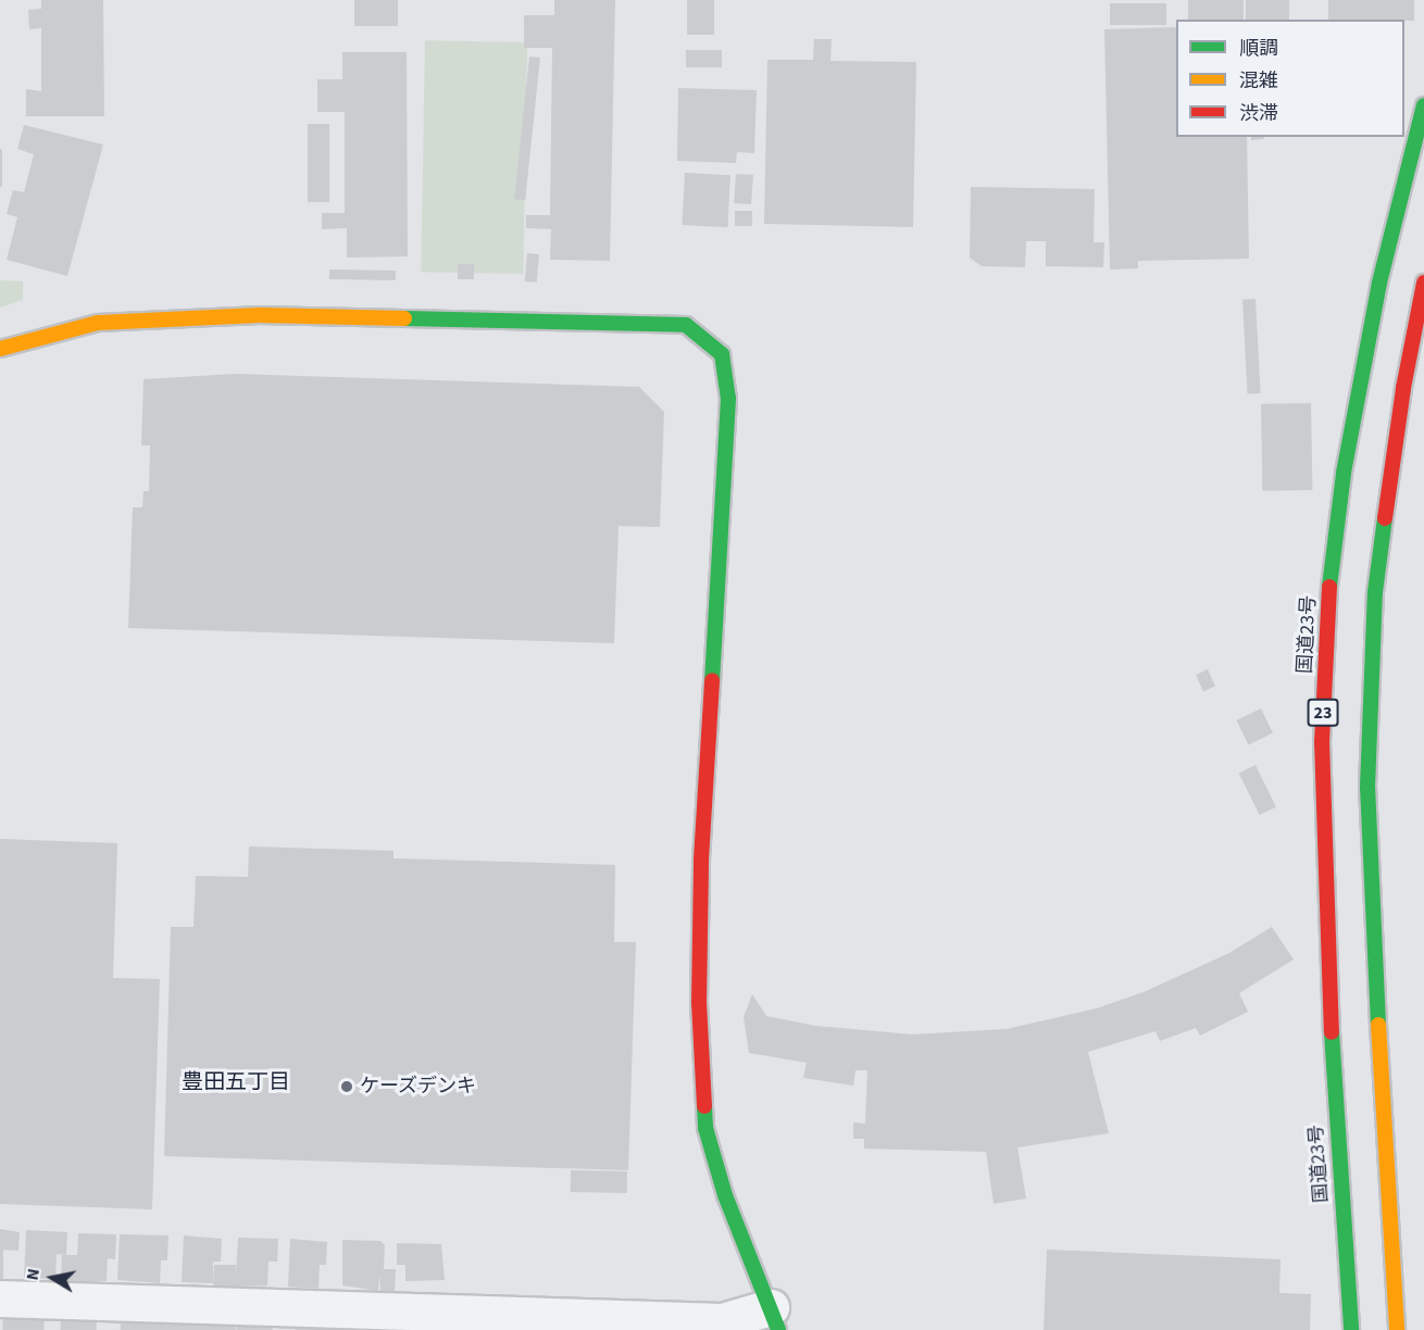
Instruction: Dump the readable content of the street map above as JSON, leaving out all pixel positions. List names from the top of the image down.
{
  "streets": {
    "main road": ["国道23号", "23"]
  },
  "districts": ["豊田五丁目"],
  "places": ["ケーズデンキ"],
  "legend": ["順調", "混雑", "渋滞"],
  "north": "left"
}
